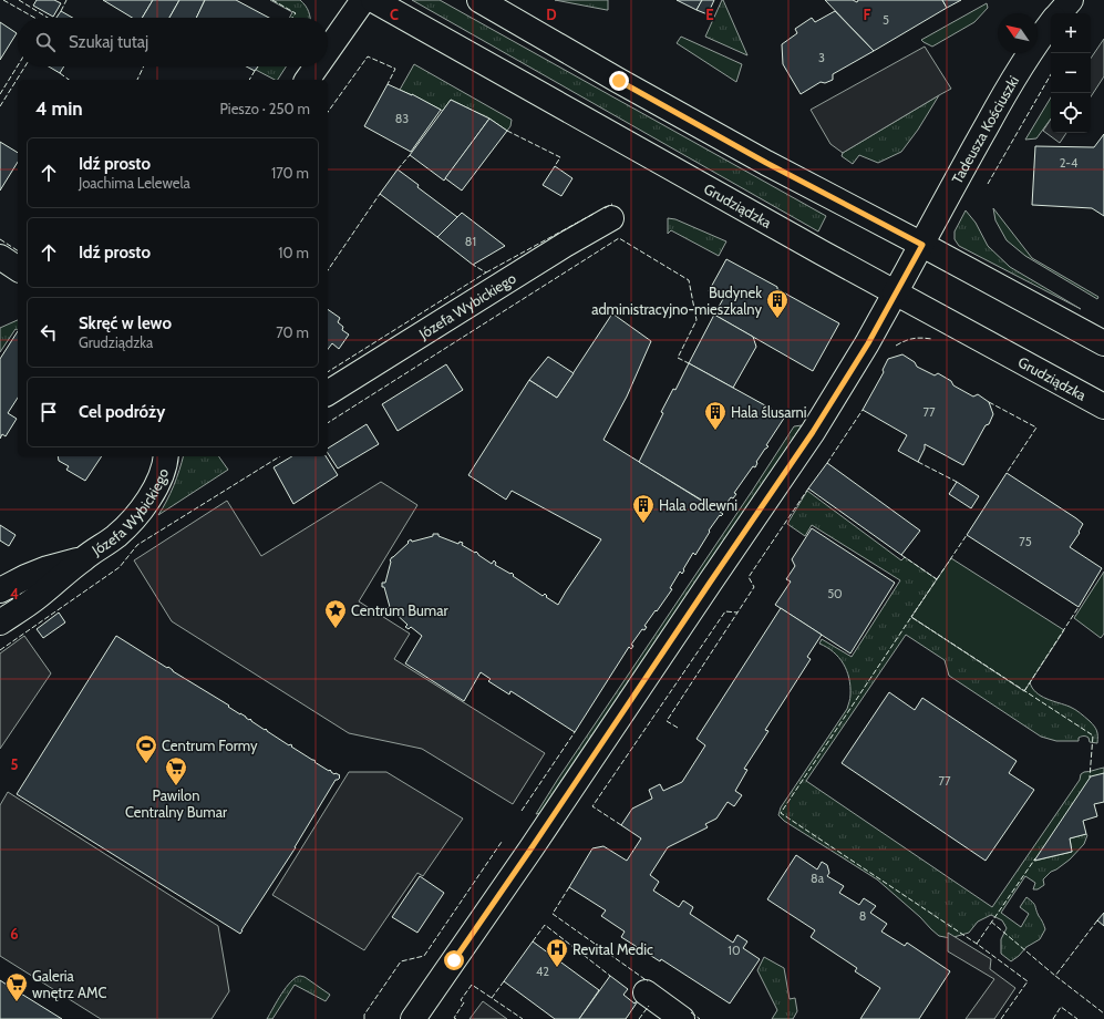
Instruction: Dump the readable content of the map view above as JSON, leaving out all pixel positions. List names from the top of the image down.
{
  "streets": {
    "main road": ["Tadeusza Kościuszki", "Grudziądzka", "Józefa Wybickiego"]
  },
  "crossings": [
    ["Tadeusza Kościuszki", "Grudziądzka"]
  ],
  "places": {
    "building": ["Budynek administracyjno-mieszkalny", "Hala ślusarni", "Hala odlewni"],
    "place": ["Centrum Bumar"],
    "sports": ["Centrum Formy"],
    "supermarket": ["Pawilon Centralny Bumar", "Galeria wnętrz AMC"],
    "hospital": ["Revital Medic"]
  },
  "house_numbers": [
    "5",
    "3",
    "83",
    "2-4",
    "81",
    "77",
    "75",
    "50",
    "77",
    "8a",
    "8",
    "10",
    "42"
  ],
  "north": "top left",
  "page": {
    "map_buttons": ["+", "−"],
    "search": "Szukaj tutaj",
    "heading": ["4 min", "Pieszo · 250 m"],
    "list": [
      ["Idź prosto", "Joachima Lelewela", "170 m"],
      ["Idź prosto", "10 m"],
      ["Skręć w lewo", "Grudziądzka", "70 m"],
      "Cel podróży"
    ]
  },
  "grid": {
    "columns": [
      "C",
      "D",
      "E",
      "F"
    ],
    "rows": ["4", "5", "6"]
  }
}
